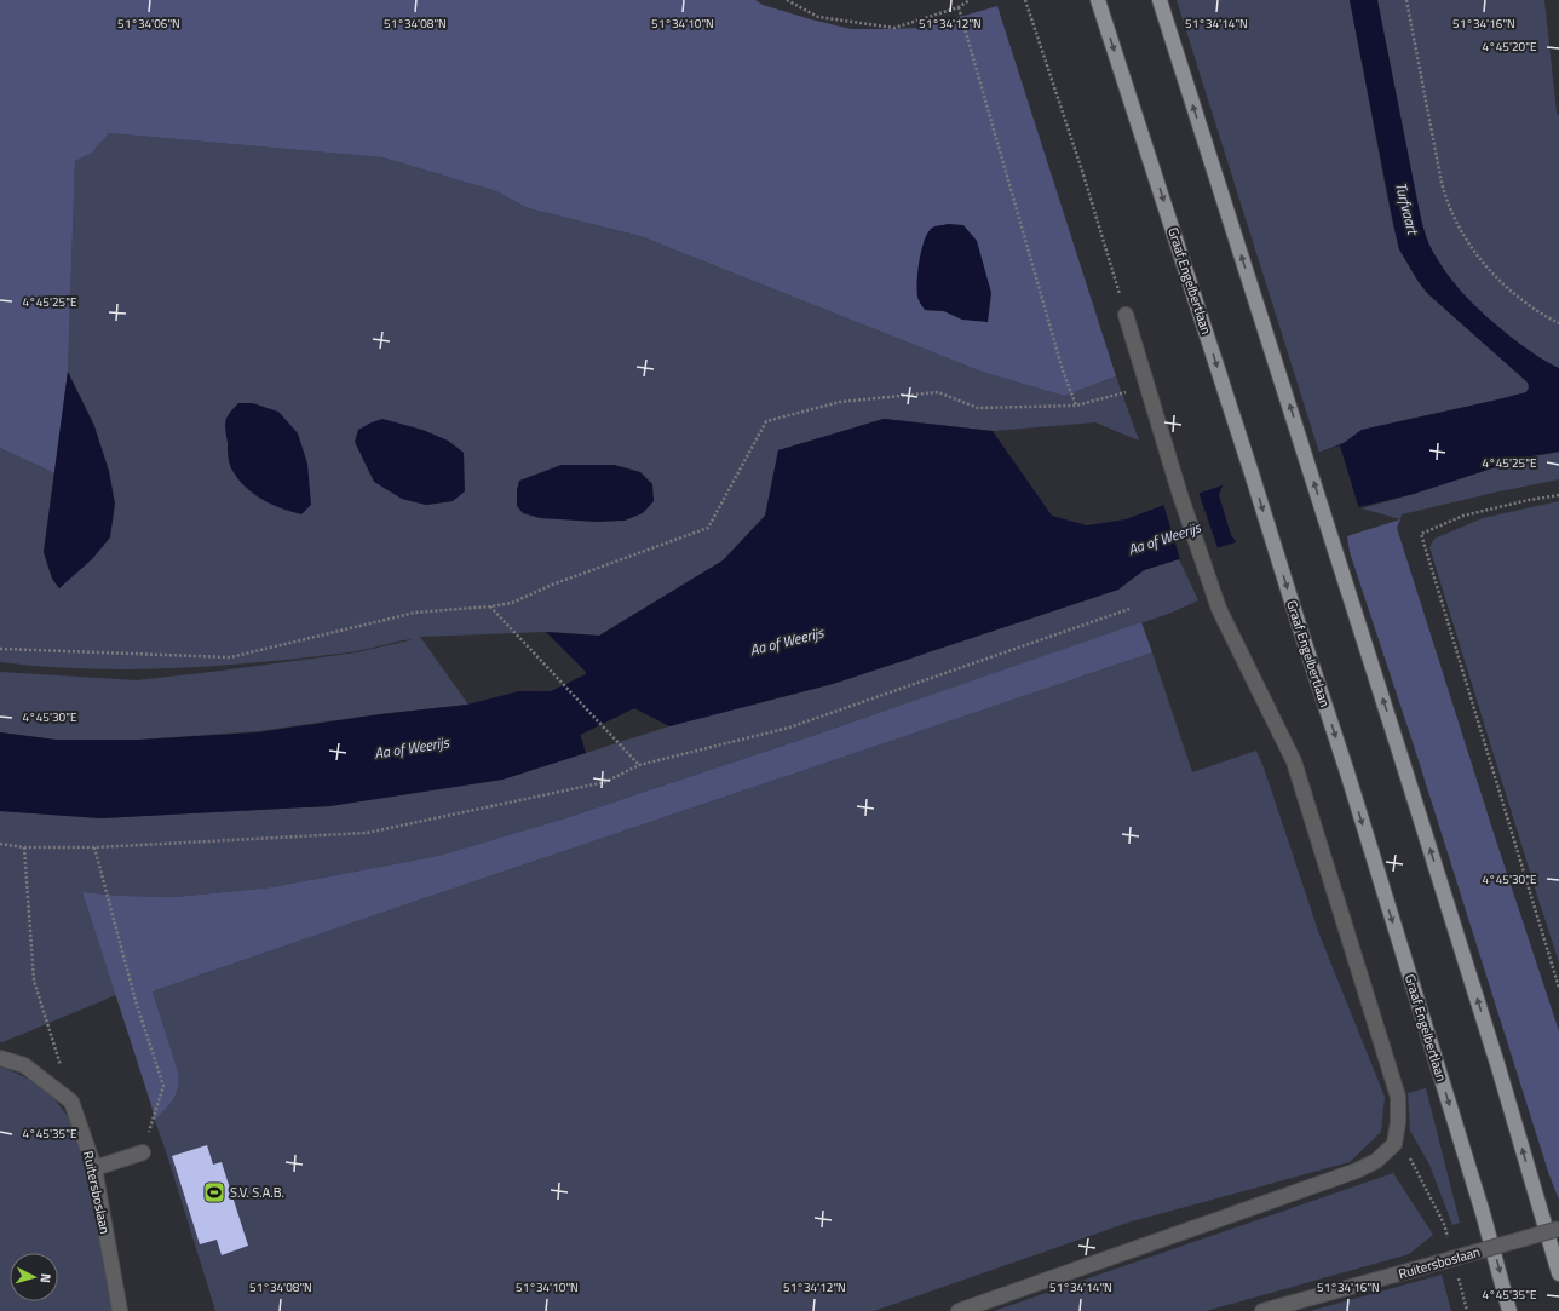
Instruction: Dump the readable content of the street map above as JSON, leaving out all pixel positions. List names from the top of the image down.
{
  "streets": {
    "main road": ["Graaf Engelbertlaan"],
    "street": ["Ruitersboslaan"]
  },
  "water": ["Turfvaart", "Aa of Weerijs"],
  "places": {
    "sports": ["S.V. S.A.B."]
  },
  "north": "right",
  "coordinates": [
    "51°34'06\"N",
    "51°34'08\"N",
    "51°34'10\"N",
    "51°34'12\"N",
    "51°34'14\"N",
    "51°34'16\"N",
    "4°45'20\"E",
    "4°45'25\"E",
    "4°45'30\"E",
    "4°45'35\"E"
  ]
}
